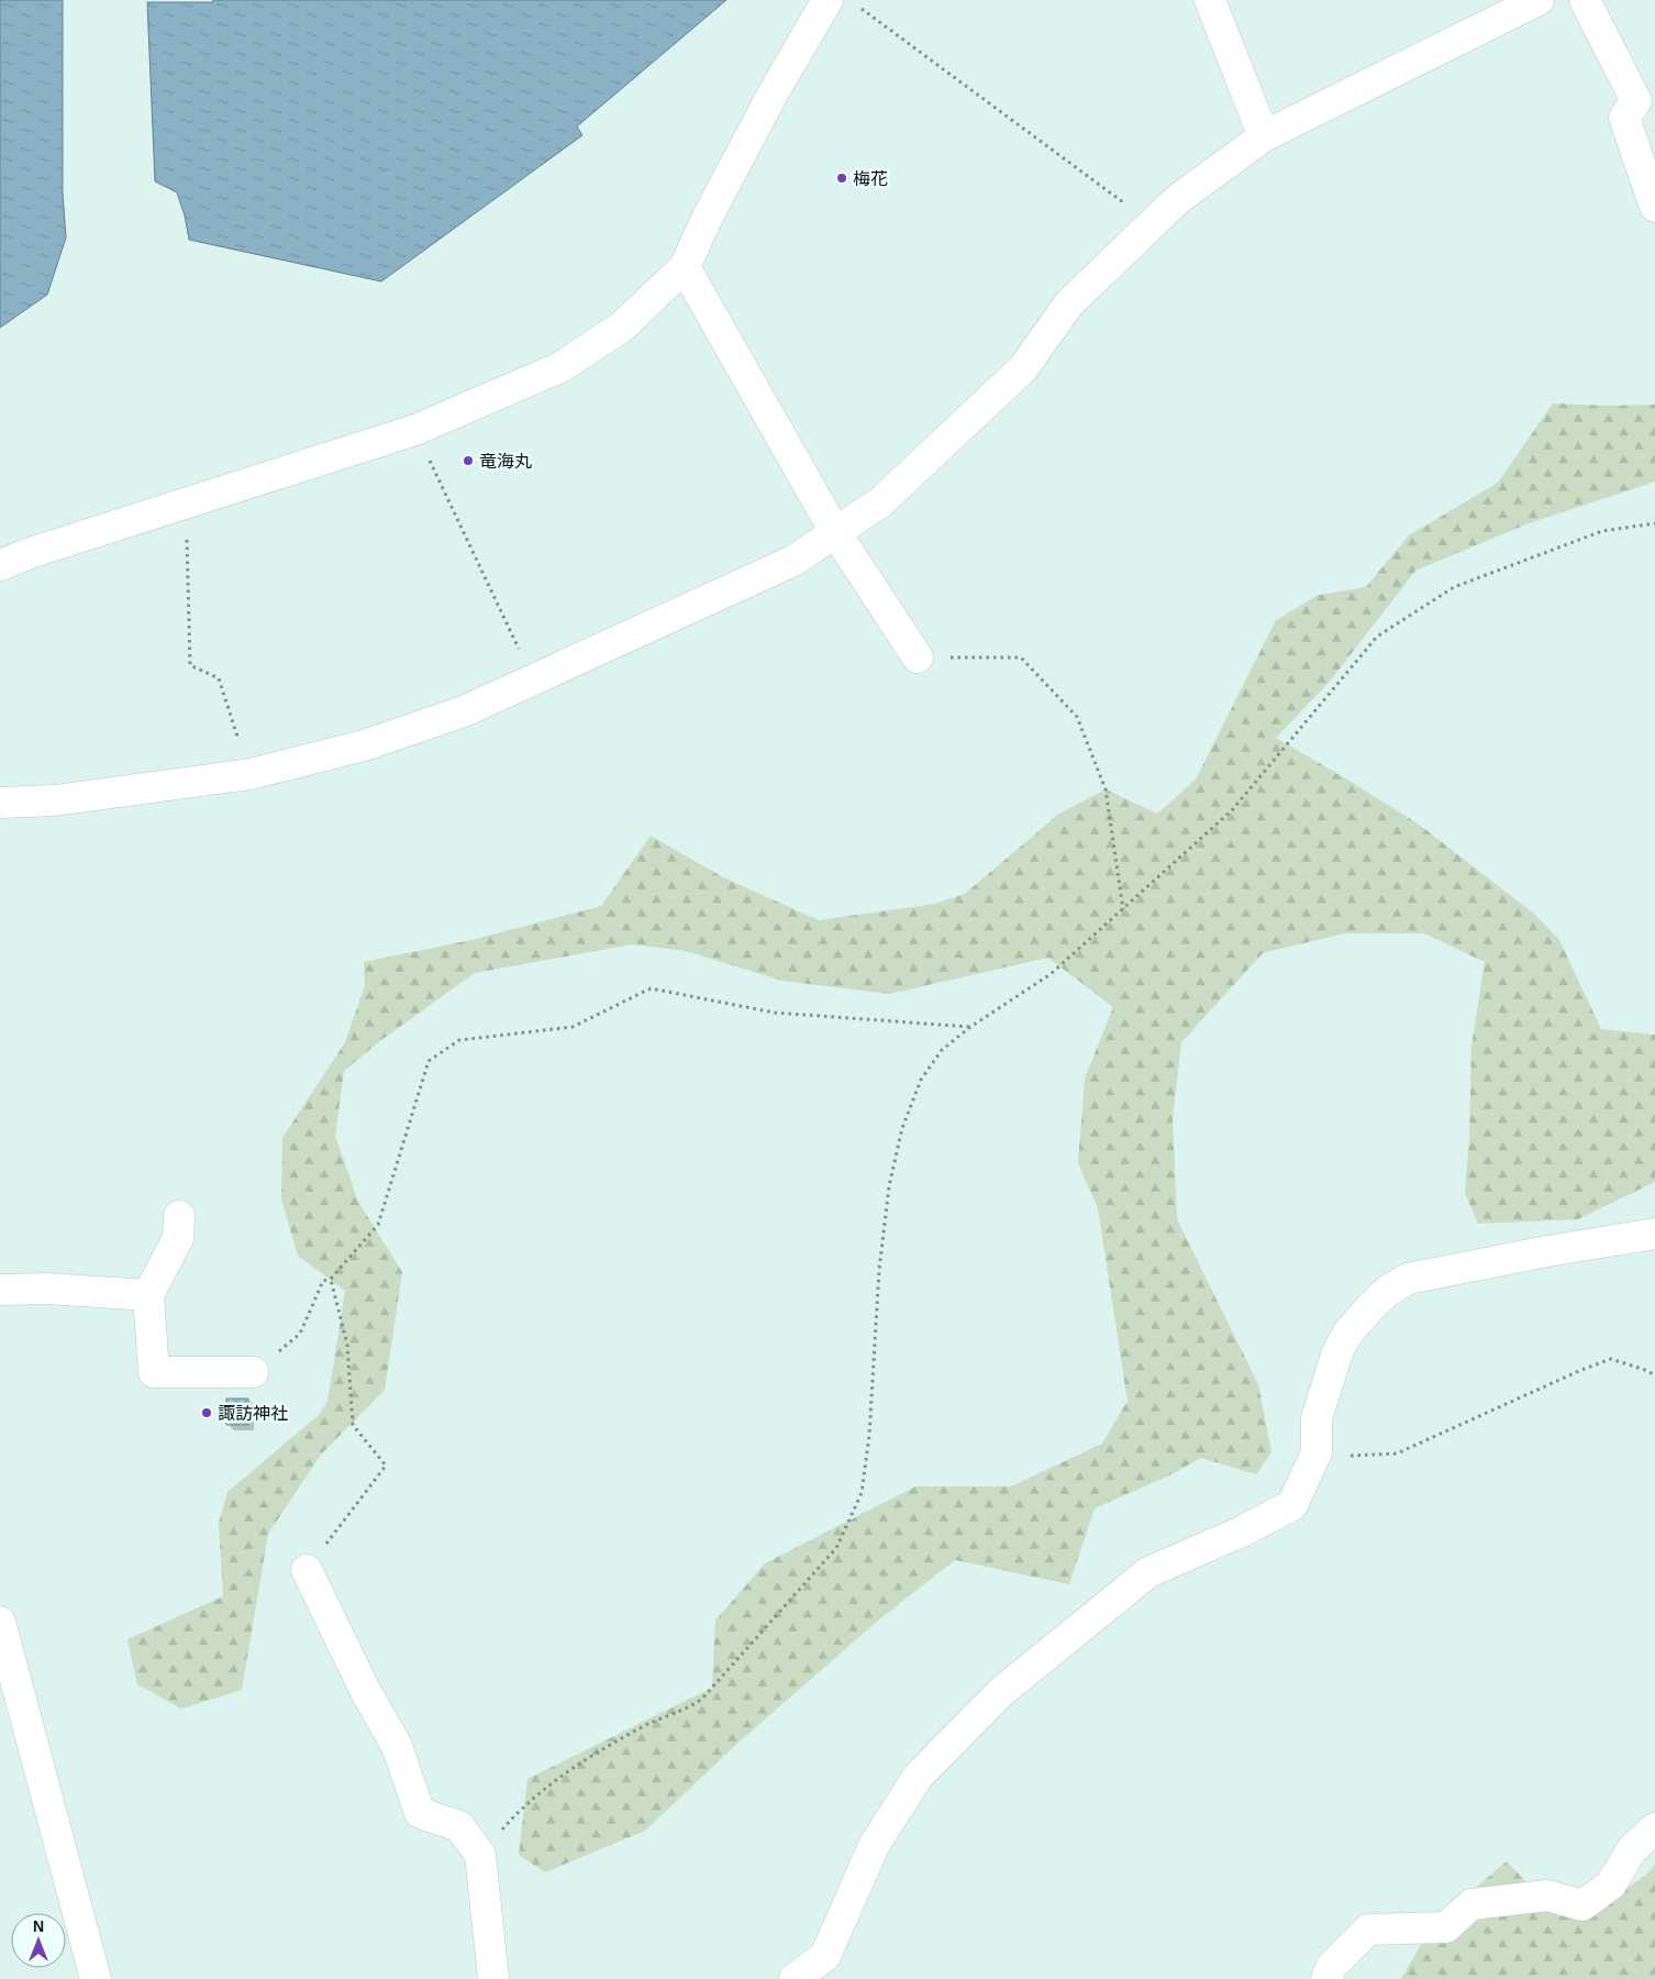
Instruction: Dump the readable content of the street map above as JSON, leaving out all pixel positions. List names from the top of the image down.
{
  "places": ["梅花", "竜海丸", "諏訪神社"],
  "north": "top"
}
